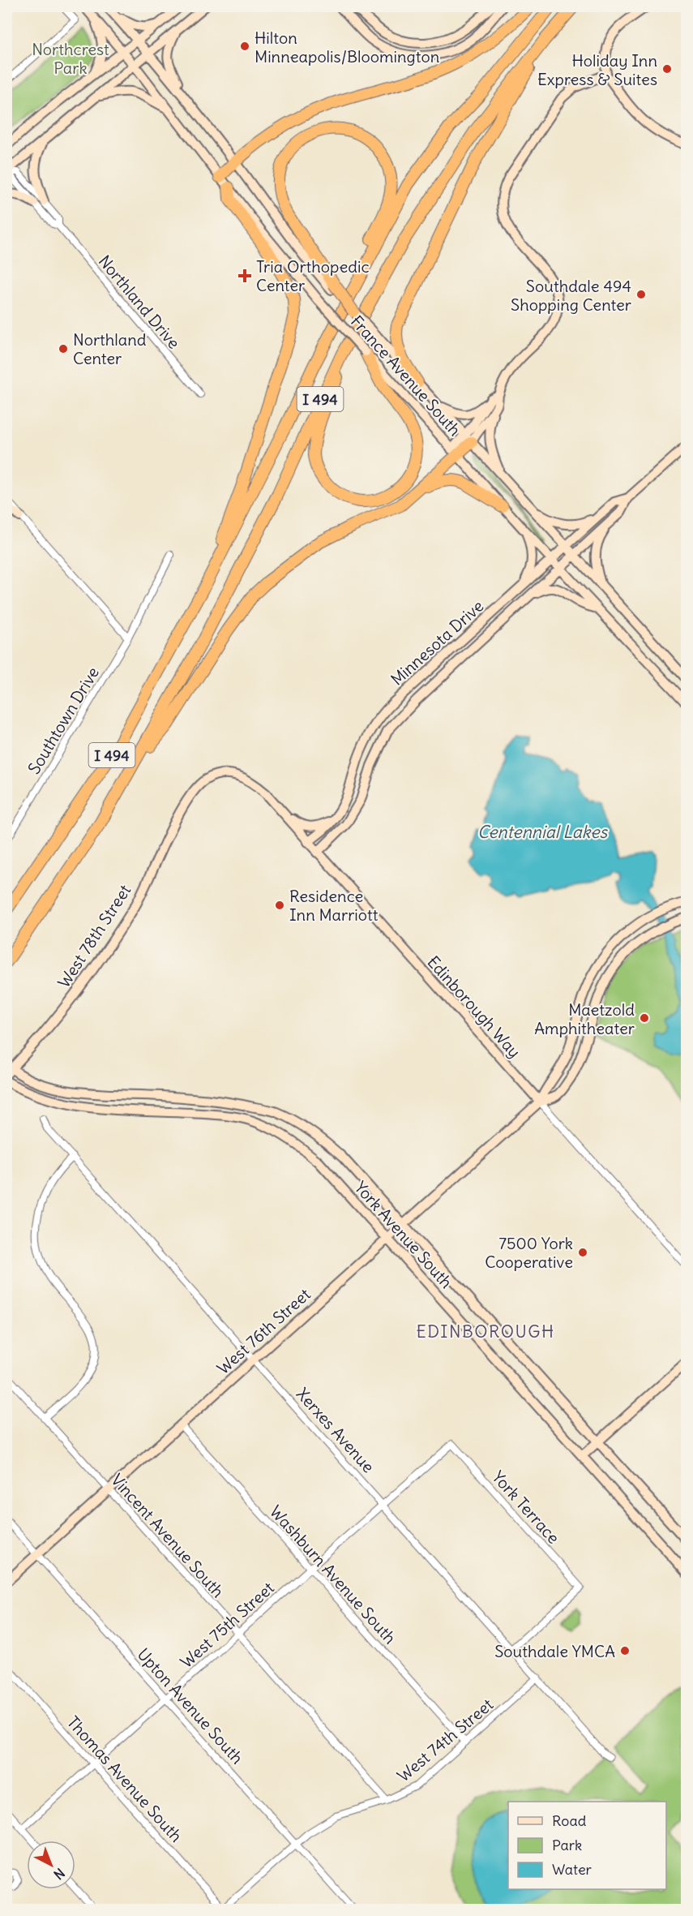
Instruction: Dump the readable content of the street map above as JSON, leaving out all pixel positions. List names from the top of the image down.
{
  "streets": {
    "highway": ["I 494"],
    "street": [
      "Northland Drive",
      "France Avenue South",
      "Minnesota Drive",
      "Southtown Drive",
      "West 78th Street",
      "Edinborough Way",
      "York Avenue South",
      "West 76th Street",
      "Xerxes Avenue",
      "York Terrace",
      "Vincent Avenue South",
      "Washburn Avenue South",
      "West 75th Street",
      "Upton Avenue South",
      "West 74th Street",
      "Thomas Avenue South"
    ]
  },
  "crossings": [
    ["France Avenue South", "Minnesota Drive"],
    ["Minnesota Drive", "Edinborough Way"],
    ["West 78th Street", "Edinborough Way"],
    ["West 78th Street", "York Avenue South"],
    ["Edinborough Way", "West 76th Street"],
    ["York Avenue South", "West 76th Street"],
    ["West 76th Street", "Xerxes Avenue"],
    ["West 76th Street", "Vincent Avenue South"],
    ["West 76th Street", "Washburn Avenue South"],
    ["West 76th Street", "Upton Avenue South"],
    ["Xerxes Avenue", "York Terrace"],
    ["Xerxes Avenue", "West 75th Street"],
    ["Xerxes Avenue", "West 74th Street"],
    ["York Terrace", "West 75th Street"],
    ["Vincent Avenue South", "West 75th Street"],
    ["Vincent Avenue South", "West 74th Street"],
    ["Washburn Avenue South", "West 75th Street"],
    ["Washburn Avenue South", "West 74th Street"],
    ["West 75th Street", "Upton Avenue South"],
    ["West 75th Street", "Thomas Avenue South"],
    ["Upton Avenue South", "West 74th Street"],
    ["West 74th Street", "Thomas Avenue South"]
  ],
  "districts": ["EDINBOROUGH"],
  "water": ["Centennial Lakes"],
  "parks": ["Northcrest Park"],
  "places": {
    "other": [
      "Hilton Minneapolis/Bloomington",
      "Holiday Inn Express & Suites",
      "Southdale 494 Shopping Center",
      "Northland Center",
      "Residence Inn Marriott",
      "Maetzold Amphitheater",
      "7500 York Cooperative",
      "Southdale YMCA"
    ],
    "health": ["Tria Orthopedic Center"]
  },
  "legend": ["Road", "Park", "Water"],
  "north": "bottom right"
}
